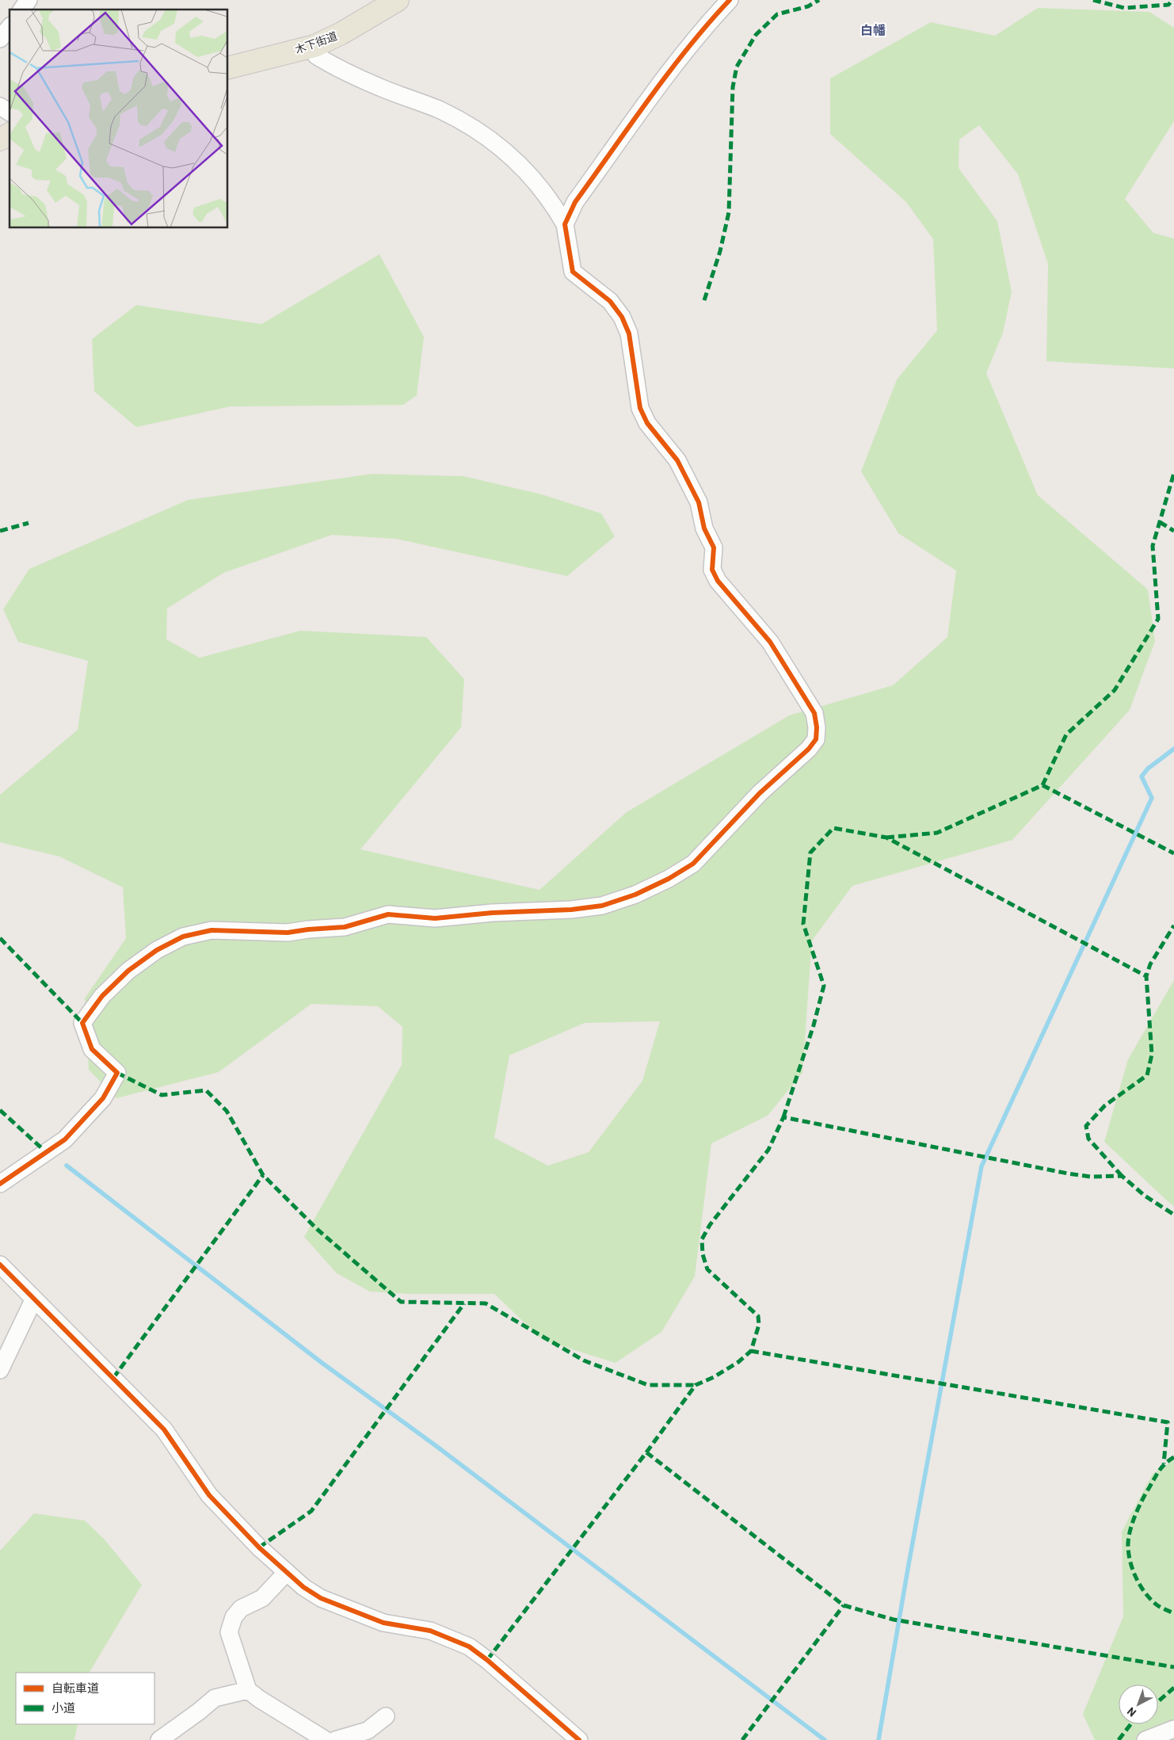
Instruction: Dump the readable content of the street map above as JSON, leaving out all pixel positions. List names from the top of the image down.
{
  "streets": {
    "main road": ["木下街道"]
  },
  "districts": ["白幡"],
  "legend": ["自転車道", "小道"],
  "north": "bottom left"
}
